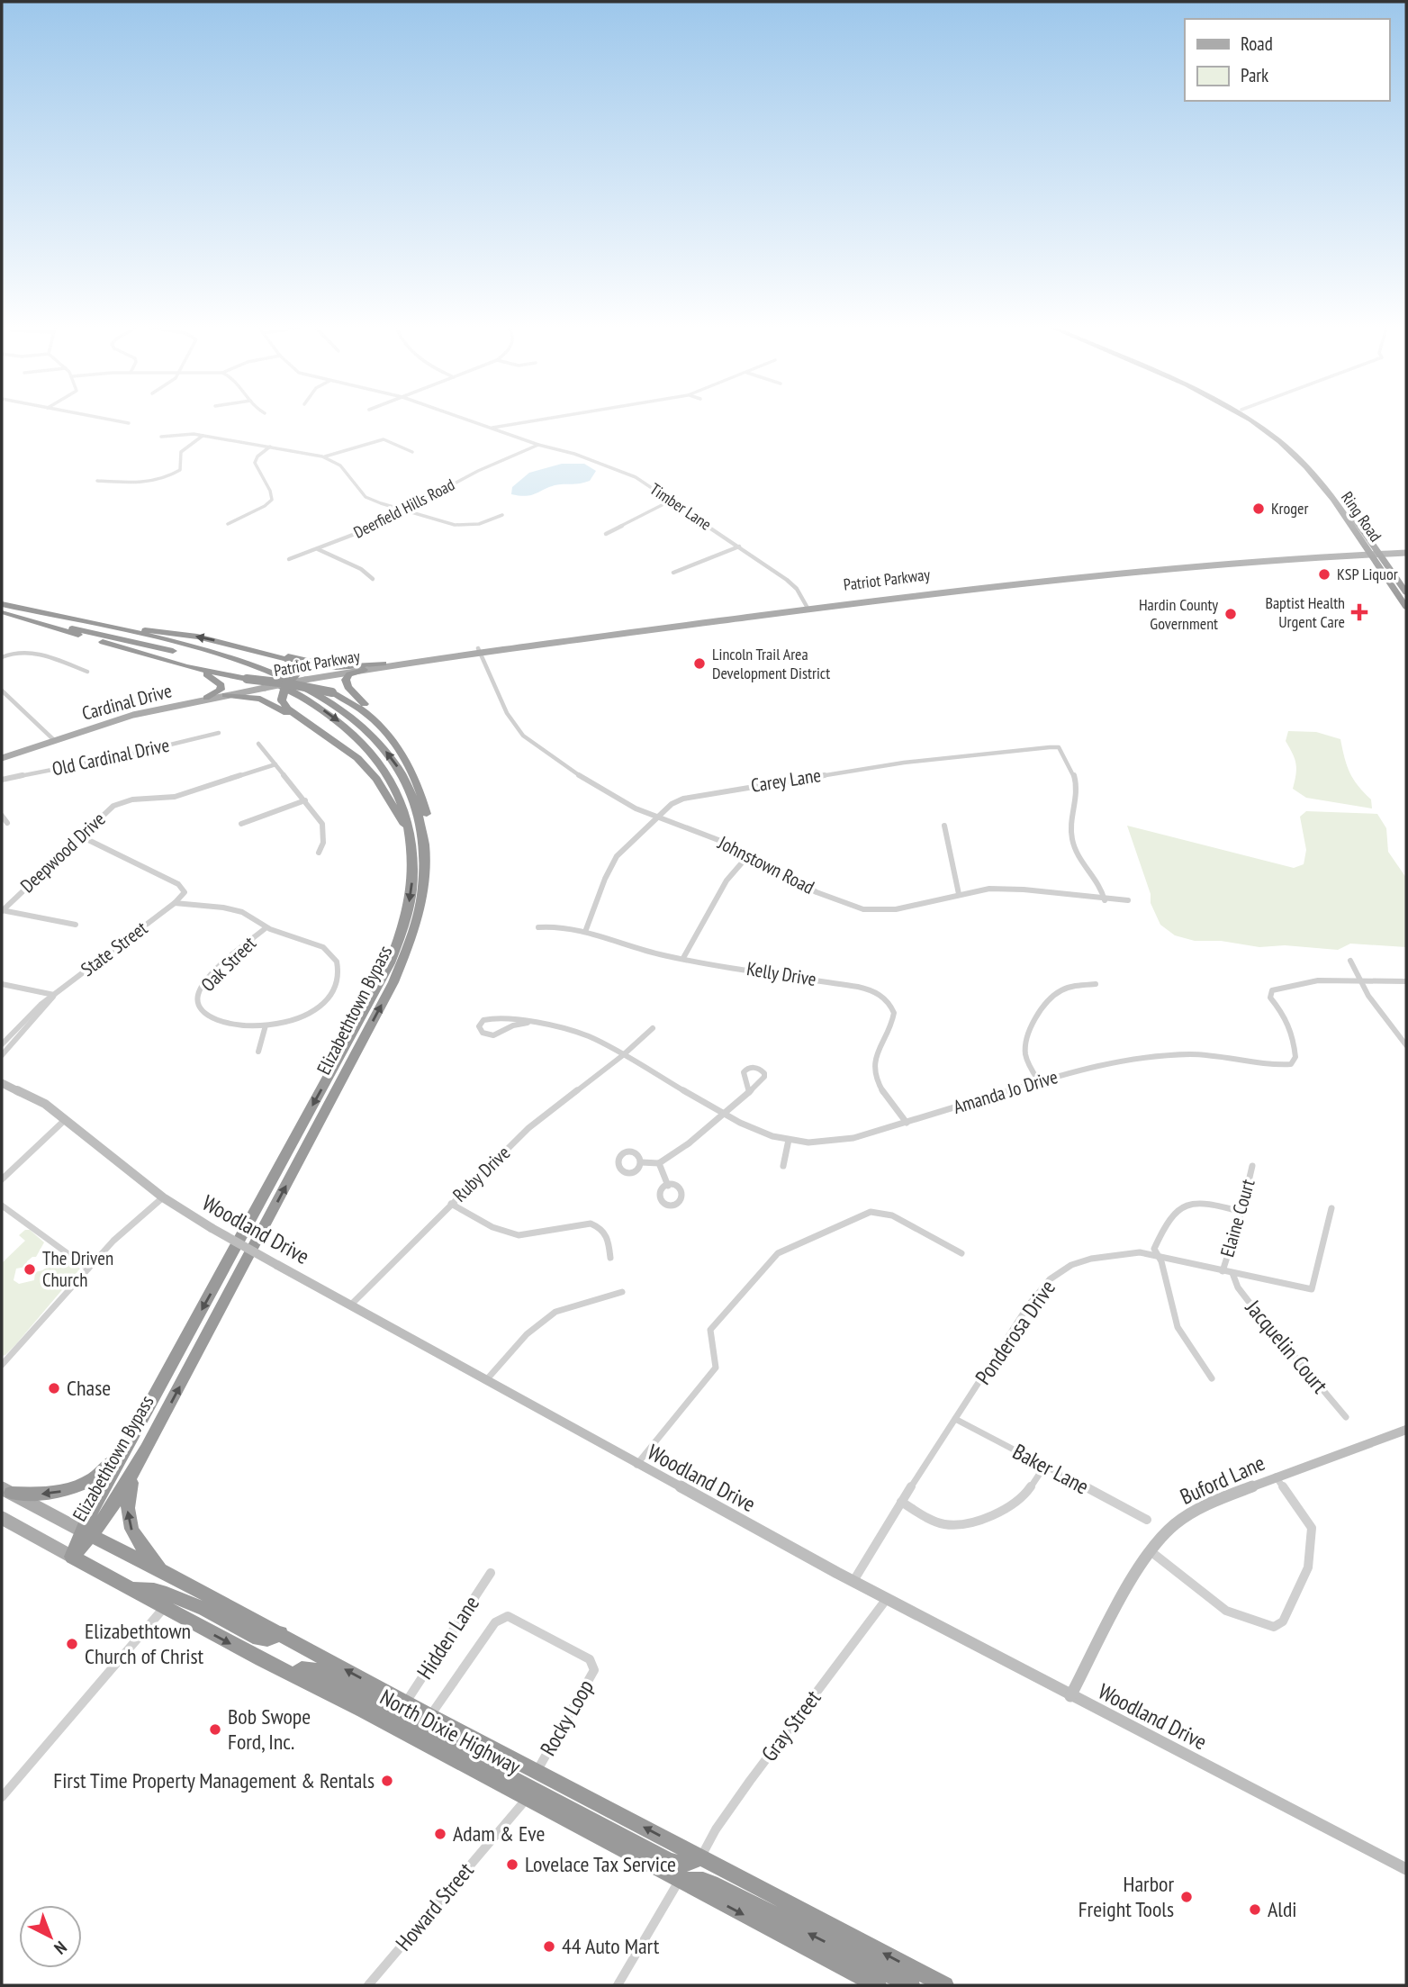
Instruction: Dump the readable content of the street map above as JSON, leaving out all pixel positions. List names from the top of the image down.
{
  "streets": {
    "highway": ["Ring Road", "Elizabethtown Bypass", "North Dixie Highway"],
    "main road": ["Patriot Parkway", "Cardinal Drive"],
    "street": [
      "Timber Lane",
      "Deerfield Hills Road",
      "Old Cardinal Drive",
      "Carey Lane",
      "Deepwood Drive",
      "Johnstown Road",
      "State Street",
      "Oak Street",
      "Kelly Drive",
      "Amanda Jo Drive",
      "Ruby Drive",
      "Elaine Court",
      "Woodland Drive",
      "Ponderosa Drive",
      "Jacquelin Court",
      "Baker Lane",
      "Buford Lane",
      "Hidden Lane",
      "Rocky Loop",
      "Gray Street",
      "Howard Street"
    ]
  },
  "crossings": [
    ["Timber Lane", "Deerfield Hills Road"],
    ["Timber Lane", "Patriot Parkway"],
    ["Ring Road", "Patriot Parkway"],
    ["Patriot Parkway", "Cardinal Drive"],
    ["Patriot Parkway", "Johnstown Road"],
    ["Carey Lane", "Johnstown Road"],
    ["Carey Lane", "Kelly Drive"],
    ["State Street", "Oak Street"],
    ["Kelly Drive", "Amanda Jo Drive"],
    ["Elizabethtown Bypass", "North Dixie Highway"],
    ["Amanda Jo Drive", "Ruby Drive"],
    ["Ruby Drive", "Woodland Drive"],
    ["Elaine Court", "Ponderosa Drive"],
    ["Woodland Drive", "Ponderosa Drive"],
    ["Woodland Drive", "Buford Lane"],
    ["Woodland Drive", "Gray Street"],
    ["Ponderosa Drive", "Jacquelin Court"],
    ["Ponderosa Drive", "Baker Lane"],
    ["Hidden Lane", "North Dixie Highway"],
    ["Rocky Loop", "North Dixie Highway"],
    ["Gray Street", "North Dixie Highway"],
    ["North Dixie Highway", "Howard Street"]
  ],
  "places": {
    "other": [
      "Kroger",
      "KSP Liquor",
      "Hardin County Government",
      "Lincoln Trail Area Development District",
      "The Driven Church",
      "Chase",
      "Elizabethtown Church of Christ",
      "Bob Swope Ford, Inc.",
      "First Time Property Management & Rentals",
      "Adam & Eve",
      "Lovelace Tax Service",
      "Harbor Freight Tools",
      "Aldi",
      "44 Auto Mart"
    ],
    "health": ["Baptist Health Urgent Care"]
  },
  "legend": ["Road", "Park"],
  "north": "bottom right"
}
